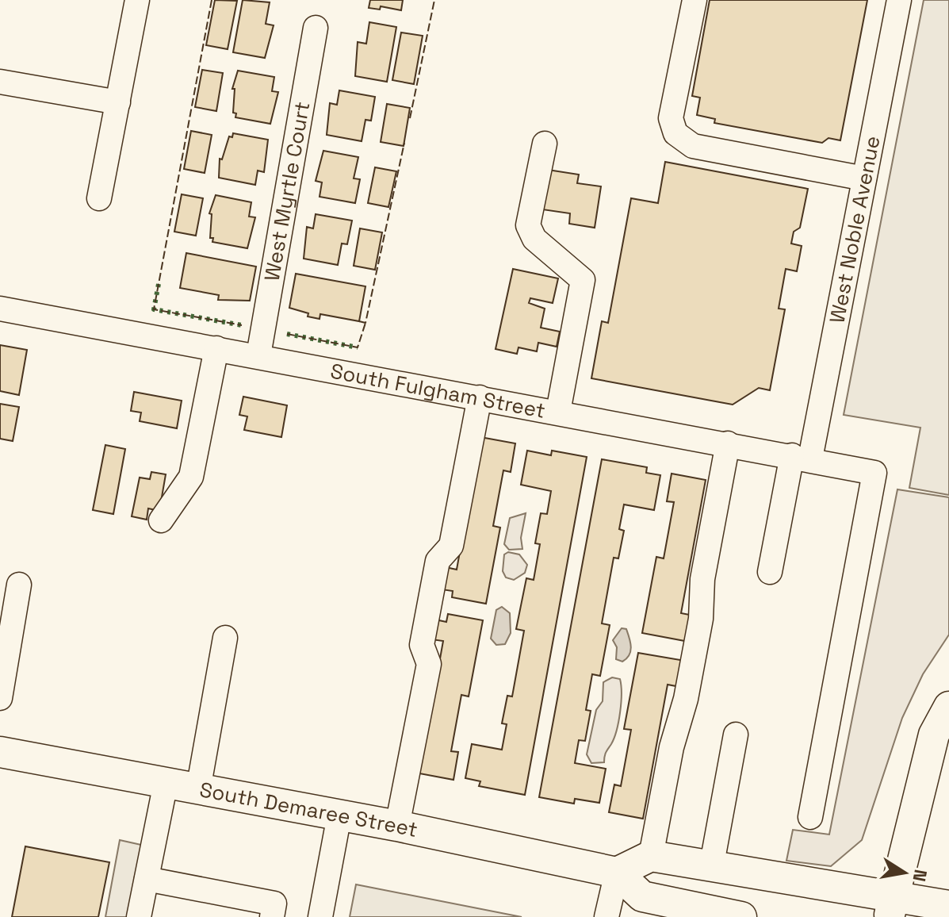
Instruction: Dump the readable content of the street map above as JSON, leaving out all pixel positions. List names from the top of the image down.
{
  "streets": {
    "main road": ["South Demaree Street"],
    "street": ["West Myrtle Court", "West Noble Avenue", "South Fulgham Street"]
  },
  "crossings": [
    ["West Myrtle Court", "South Fulgham Street"],
    ["West Noble Avenue", "South Fulgham Street"]
  ],
  "north": "right"
}
